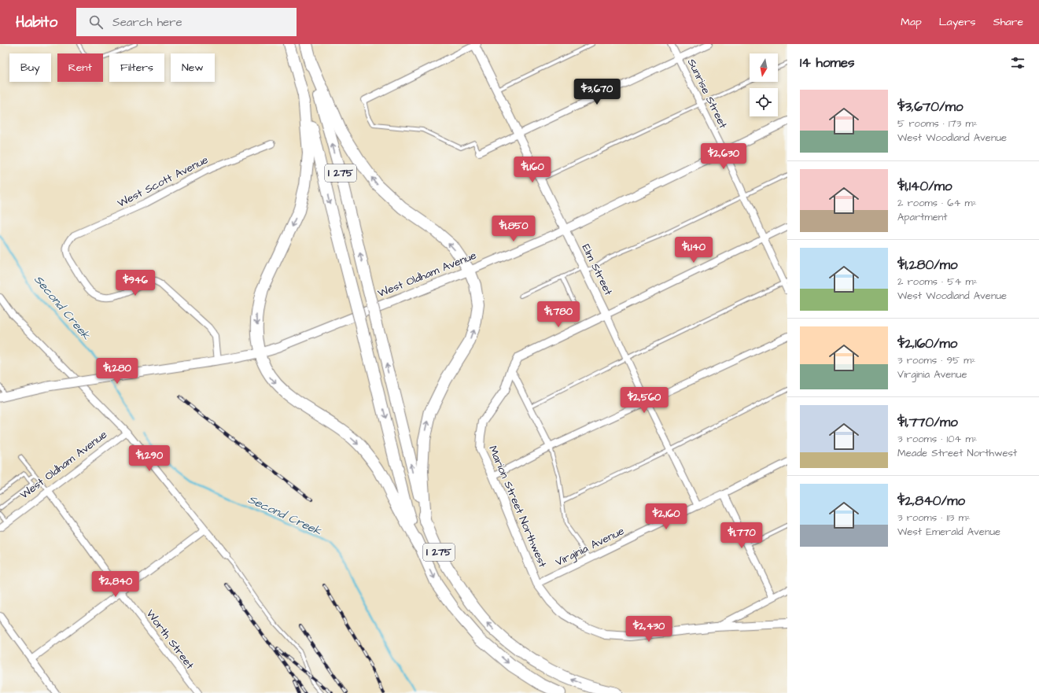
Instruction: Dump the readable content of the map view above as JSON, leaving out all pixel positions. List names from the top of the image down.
{
  "streets": {
    "highway": ["I 275"],
    "main road": ["West Oldham Avenue"],
    "street": [
      "Sunrise Street",
      "West Scott Avenue",
      "Elm Street",
      "Marion Street Northwest",
      "Virginia Avenue",
      "Worth Street"
    ]
  },
  "crossings": [
    ["Sunrise Street", "West Oldham Avenue"],
    ["West Scott Avenue", "West Oldham Avenue"],
    ["Elm Street", "West Oldham Avenue"],
    ["Elm Street", "Marion Street Northwest"],
    ["Elm Street", "Virginia Avenue"],
    ["West Oldham Avenue", "Worth Street"],
    ["Marion Street Northwest", "Virginia Avenue"]
  ],
  "water": ["Second Creek"],
  "north": "bottom",
  "page": {
    "header": "Habito",
    "search": "Search here",
    "nav": ["Map", "Layers", "Share"],
    "heading": "14 homes",
    "chip": [
      "Buy",
      "Rent",
      "Filters",
      "New"
    ],
    "price": [
      "$3,670",
      "$2,630",
      "$1,160",
      "$1,850",
      "$1,140",
      "$946",
      "$1,780",
      "$1,280",
      "$2,560",
      "$1,290",
      "$2,160",
      "$1,770",
      "$2,840",
      "$2,430"
    ],
    "list": [
      {
        "name": "$3,670/mo",
        "note": "5 rooms · 173 m² · West Woodland Avenue"
      },
      {
        "name": "$1,140/mo",
        "note": "2 rooms · 64 m² · Apartment"
      },
      {
        "name": "$1,280/mo",
        "note": "2 rooms · 54 m² · West Woodland Avenue"
      },
      {
        "name": "$2,160/mo",
        "note": "3 rooms · 95 m² · Virginia Avenue"
      },
      {
        "name": "$1,770/mo",
        "note": "3 rooms · 104 m² · Meade Street Northwest"
      },
      {
        "name": "$2,840/mo",
        "note": "3 rooms · 113 m² · West Emerald Avenue"
      }
    ]
  }
}
